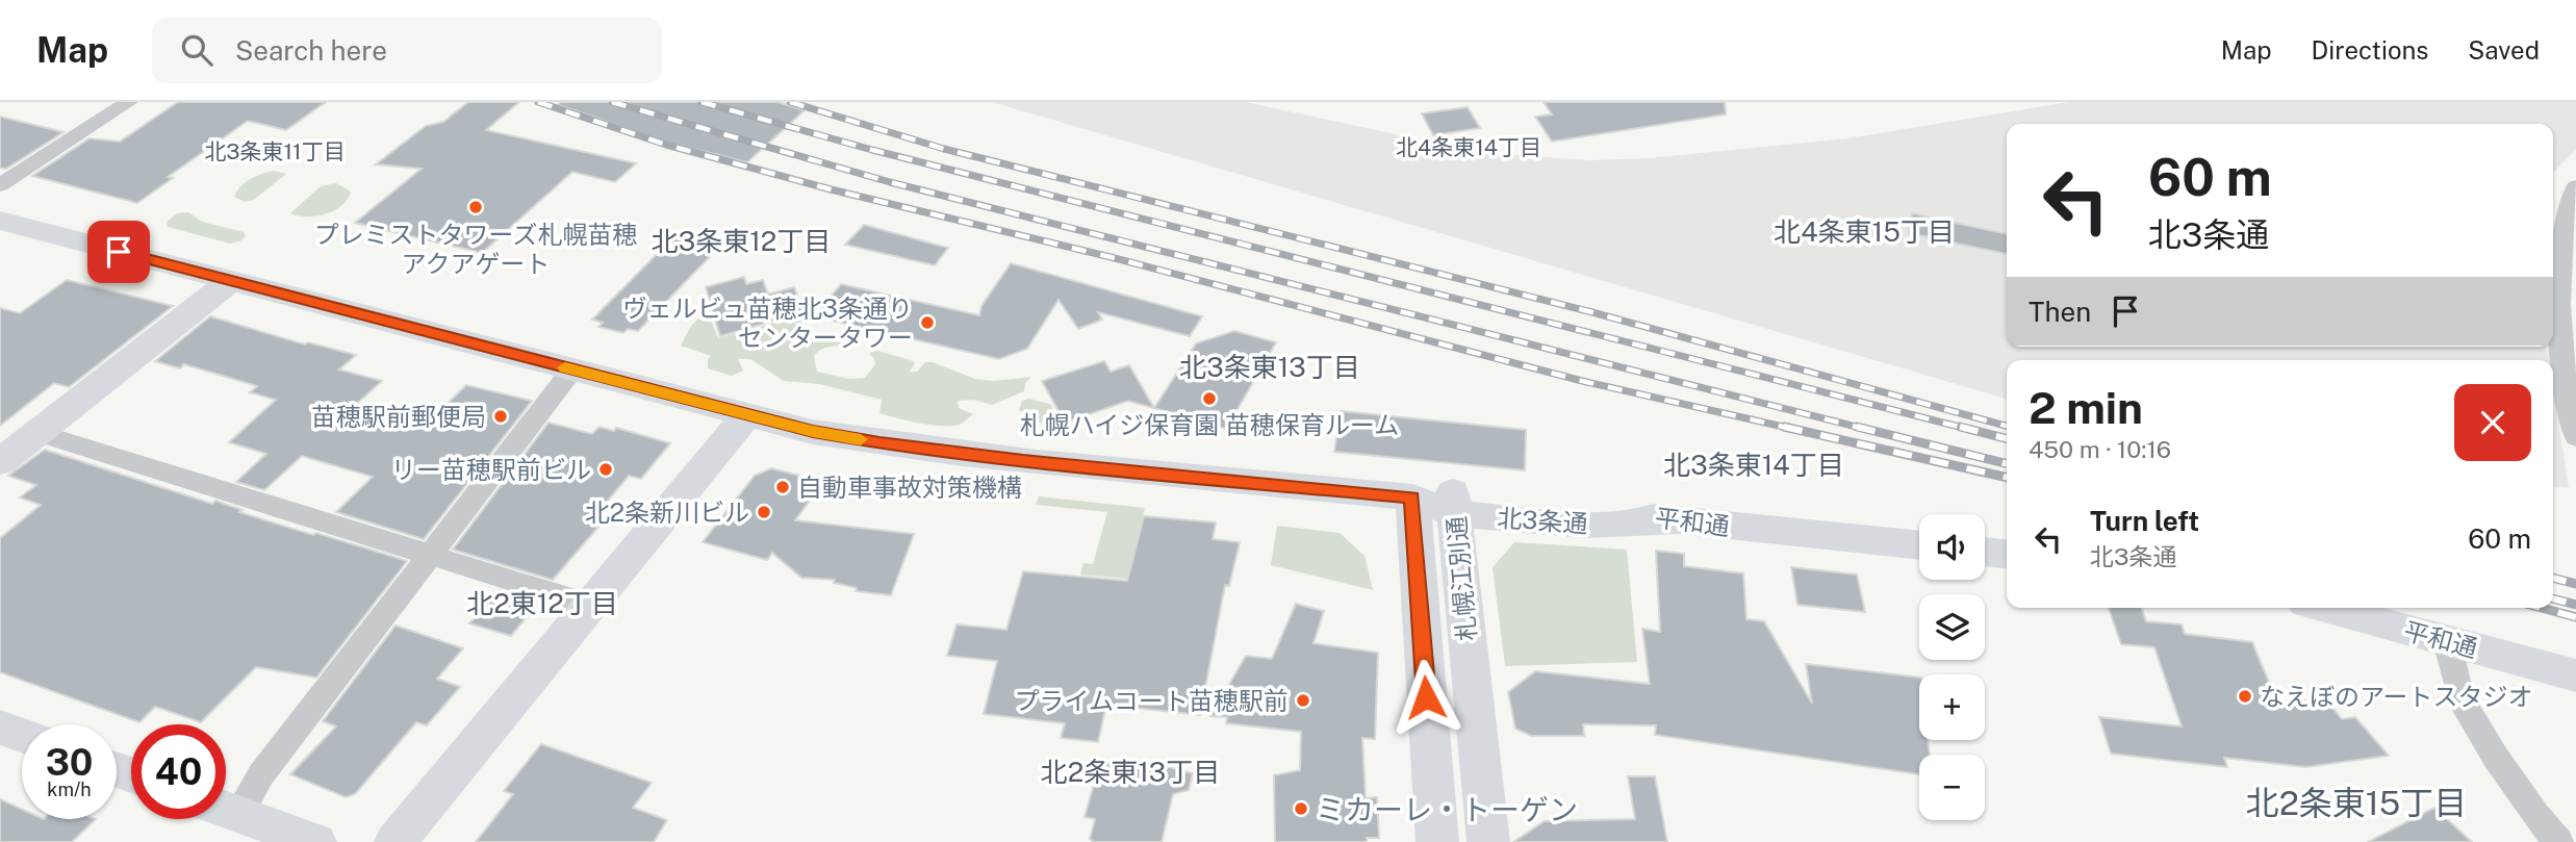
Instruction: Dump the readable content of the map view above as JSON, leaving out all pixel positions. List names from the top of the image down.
{
  "streets": {
    "street": ["北3条通", "平和通", "札幌江別通"]
  },
  "crossings": [
    ["北3条通", "平和通"],
    ["北3条通", "札幌江別通"]
  ],
  "districts": [
    "北4条東14丁目",
    "北3条東11丁目",
    "北4条東15丁目",
    "北3条東12丁目",
    "北3条東13丁目",
    "北3条東14丁目",
    "北2東12丁目",
    "北2条東13丁目",
    "北2条東15丁目"
  ],
  "places": [
    "プレミストタワーズ札幌苗穂 アクアゲート",
    "ヴェルビュ苗穂北3条通り センタータワー",
    "札幌ハイジ保育園 苗穂保育ルーム",
    "苗穂駅前郵便局",
    "リー苗穂駅前ビル",
    "自動車事故対策機構",
    "北2条新川ビル",
    "なえぼのアートスタジオ",
    "プライムコート苗穂駅前",
    "ミカーレ・トーゲン"
  ],
  "page": {
    "header": "Map",
    "search": "Search here",
    "nav": ["Map", "Directions", "Saved"],
    "turn": ["60 m", "北3条通"],
    "then": "Then",
    "heading": ["2 min", "450 m · 10:16"],
    "list": [
      {
        "name": "Turn left",
        "note": "北3条通",
        "value": "60 m"
      }
    ],
    "map_buttons": ["+", "−"],
    "speed": "30 km/h",
    "limit": "40"
  }
}
